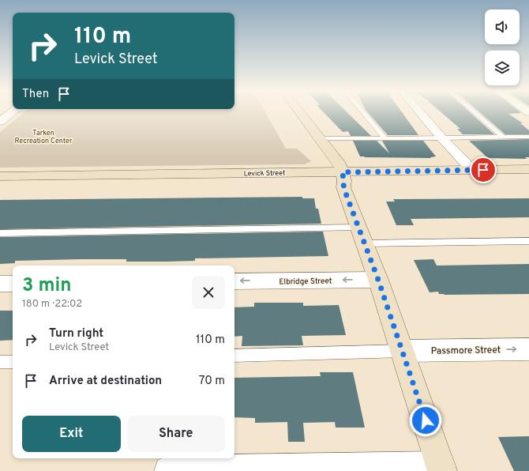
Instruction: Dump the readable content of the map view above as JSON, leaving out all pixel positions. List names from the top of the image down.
{
  "streets": {
    "main road": ["Levick Street"],
    "street": ["Elbridge Street", "Passmore Street"]
  },
  "one_way": ["Elbridge Street", "Passmore Street"],
  "parks": ["Tarken Recreation Center"],
  "page": {
    "turn": ["110 m", "Levick Street"],
    "then": "Then",
    "heading": ["3 min", "180 m · 22:02"],
    "list": [
      {
        "name": "Turn right",
        "note": "Levick Street",
        "value": "110 m"
      },
      {
        "name": "Arrive at destination",
        "value": "70 m"
      }
    ],
    "buttons": ["Exit", "Share"]
  }
}
